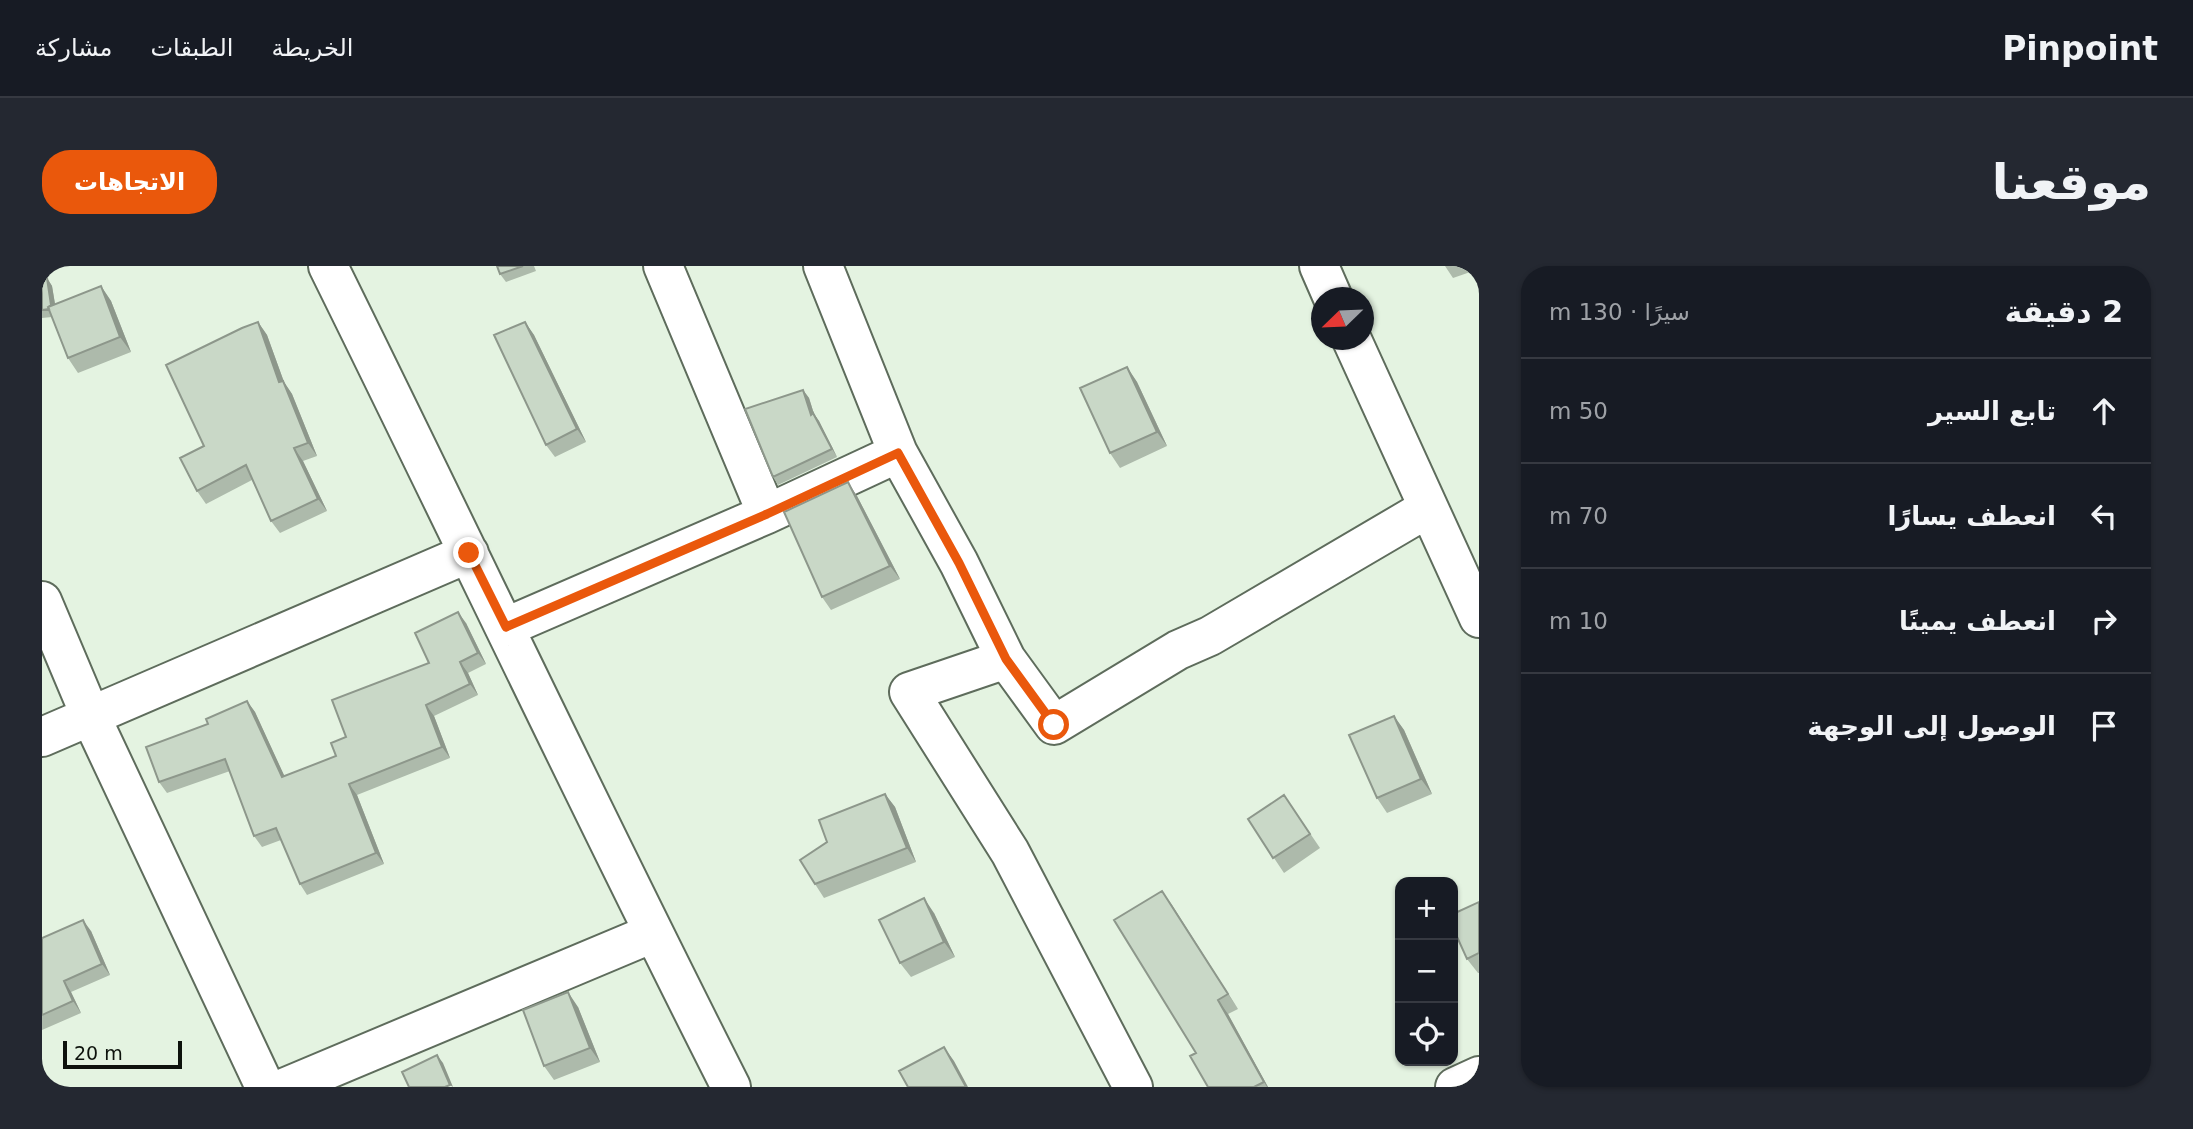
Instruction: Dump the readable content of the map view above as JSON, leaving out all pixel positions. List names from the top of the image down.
{
  "scale_bar": "20 m",
  "north": "bottom left",
  "page": {
    "header": "Pinpoint",
    "nav": ["الخريطة", "الطبقات", "مشاركة"],
    "buttons": "الاتجاهات",
    "title": "موقعنا",
    "heading": ["2 دقيقة", "سيرًا · 130 m"],
    "list": [
      ["تابع السير", "50 m"],
      ["انعطف يسارًا", "70 m"],
      ["انعطف يمينًا", "10 m"],
      "الوصول إلى الوجهة"
    ],
    "map_buttons": ["+", "−"],
    "scale": "20 m"
  }
}
